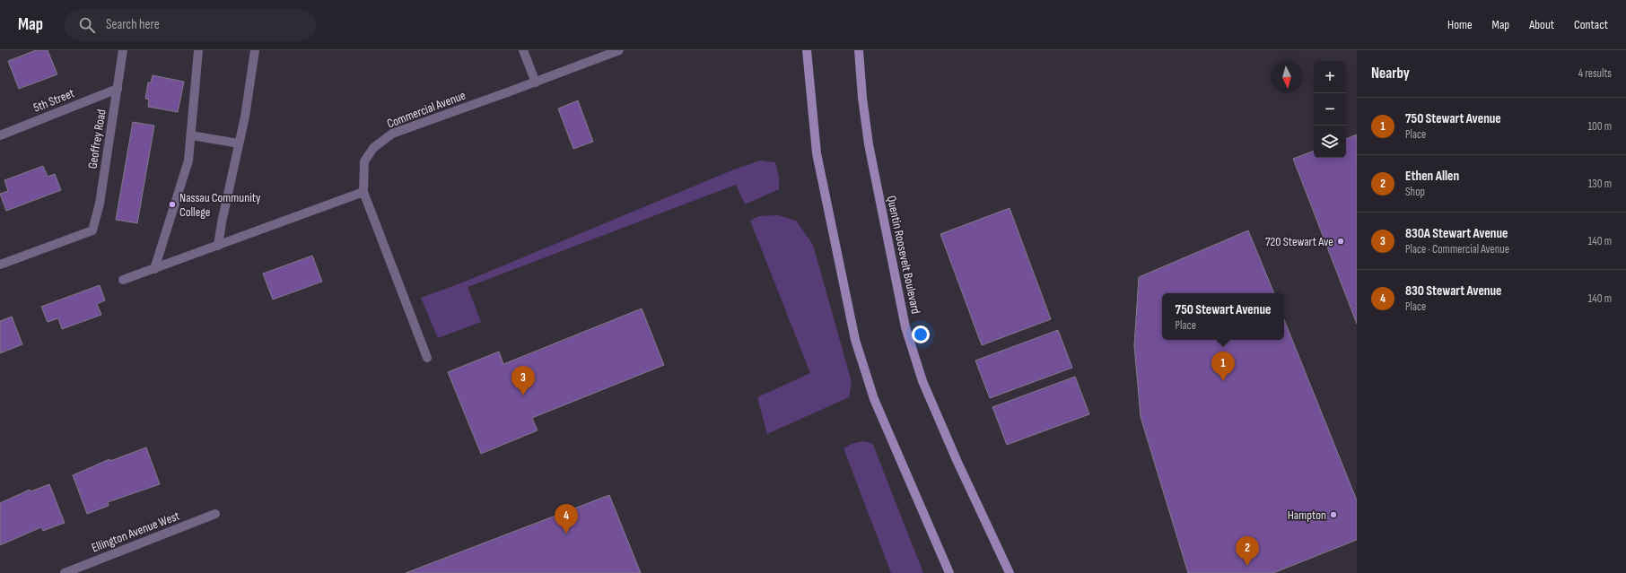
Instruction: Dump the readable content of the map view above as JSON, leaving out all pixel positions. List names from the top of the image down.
{
  "streets": {
    "street": [
      "5th Street",
      "Commercial Avenue",
      "Geoffrey Road",
      "Quentin Roosevelt Boulevard",
      "Ellington Avenue West"
    ]
  },
  "crossings": [
    ["5th Street", "Geoffrey Road"]
  ],
  "places": ["Nassau Community College", "720 Stewart Ave", "Hampton"],
  "north": "bottom",
  "page": {
    "header": "Map",
    "search": "Search here",
    "nav": [
      "Home",
      "Map",
      "About",
      "Contact"
    ],
    "heading": ["Nearby", "4 results"],
    "map_buttons": ["+", "−"],
    "list": [
      {
        "mark": "1",
        "name": "750 Stewart Avenue",
        "note": "Place",
        "value": "100 m"
      },
      {
        "mark": "2",
        "name": "Ethen Allen",
        "note": "Shop",
        "value": "130 m"
      },
      {
        "mark": "3",
        "name": "830A Stewart Avenue",
        "note": "Place · Commercial Avenue",
        "value": "140 m"
      },
      {
        "mark": "4",
        "name": "830 Stewart Avenue",
        "note": "Place",
        "value": "140 m"
      }
    ],
    "popup": ["750 Stewart Avenue", "Place"],
    "pins": [
      "1",
      "3",
      "4",
      "2"
    ]
  }
}
